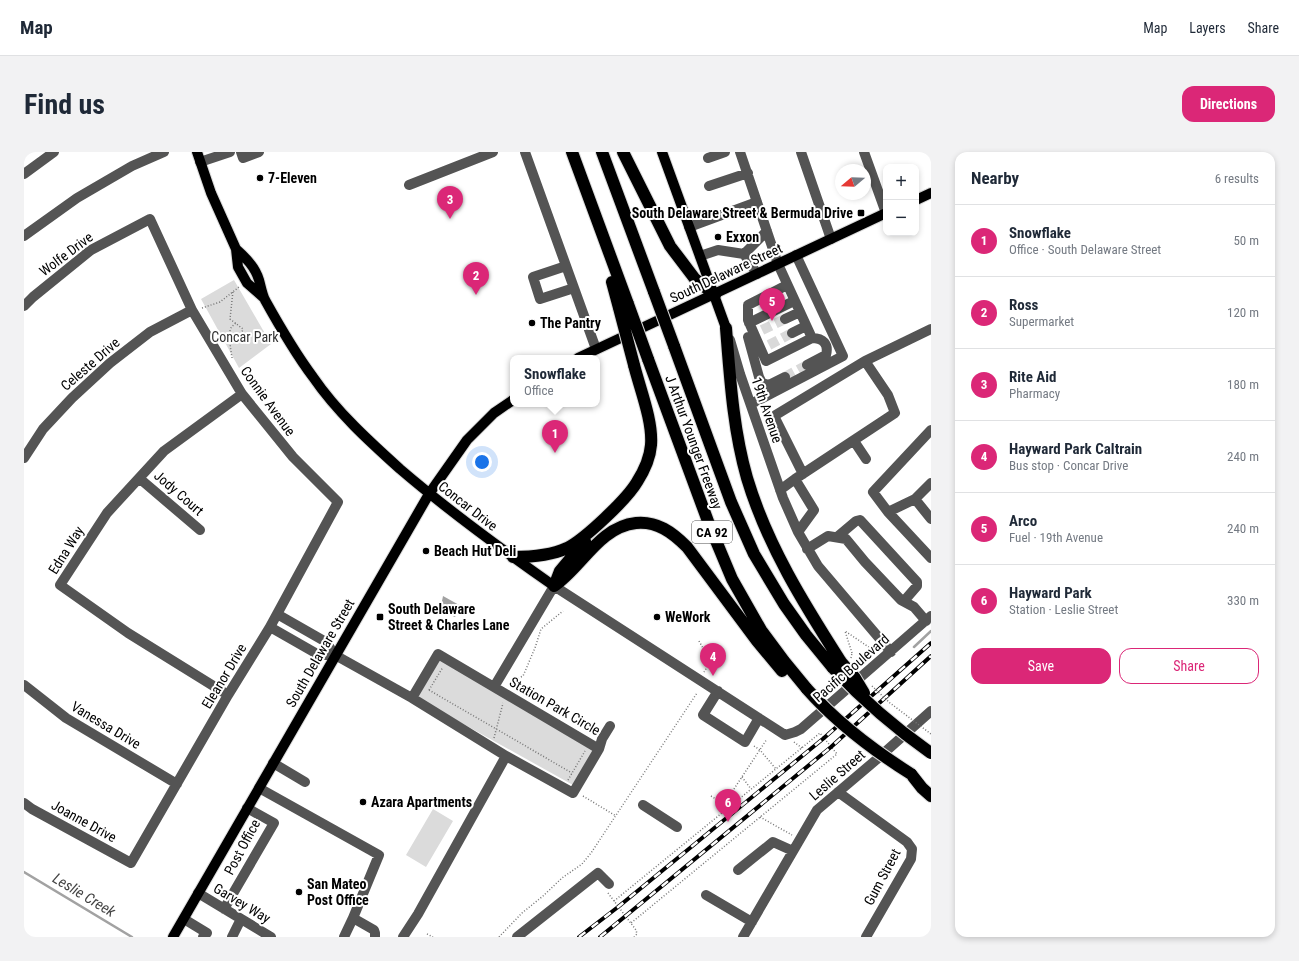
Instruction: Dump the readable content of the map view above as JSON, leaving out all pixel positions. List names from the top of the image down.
{
  "streets": {
    "highway": ["J Arthur Younger Freeway", "CA 92"],
    "main road": ["South Delaware Street", "Concar Drive"],
    "street": [
      "Wolfe Drive",
      "Celeste Drive",
      "Connie Avenue",
      "19th Avenue",
      "Jody Court",
      "Edna Way",
      "Pacific Boulevard",
      "Eleanor Drive",
      "Station Park Circle",
      "Vanessa Drive",
      "Leslie Street",
      "Joanne Drive",
      "Post Office",
      "Gum Street",
      "Garvey Way"
    ]
  },
  "crossings": [
    ["Wolfe Drive", "Connie Avenue"],
    ["South Delaware Street", "Concar Drive"],
    ["South Delaware Street", "Post Office"],
    ["South Delaware Street", "Garvey Way"],
    ["Celeste Drive", "Connie Avenue"],
    ["Connie Avenue", "Edna Way"],
    ["Connie Avenue", "Eleanor Drive"],
    ["19th Avenue", "Pacific Boulevard"],
    ["Jody Court", "Edna Way"],
    ["Concar Drive", "Pacific Boulevard"],
    ["Edna Way", "Eleanor Drive"],
    ["Eleanor Drive", "Vanessa Drive"],
    ["Eleanor Drive", "Joanne Drive"],
    ["Leslie Street", "Gum Street"],
    ["Post Office", "Garvey Way"]
  ],
  "water": ["Leslie Creek"],
  "parks": ["Concar Park"],
  "places": {
    "other": [
      "7-Eleven",
      "Exxon",
      "The Pantry",
      "Beach Hut Deli",
      "WeWork",
      "Azara Apartments",
      "San Mateo Post Office"
    ],
    "transit": ["South Delaware Street & Bermuda Drive", "South Delaware Street & Charles Lane"]
  },
  "north": "left",
  "page": {
    "header": "Map",
    "nav": ["Map", "Layers", "Share"],
    "buttons": [
      "Directions",
      ["Save", "Share"]
    ],
    "title": "Find us",
    "heading": ["Nearby", "6 results"],
    "map_buttons": ["+", "−"],
    "pins": [
      "3",
      "2",
      "5",
      "1",
      "4",
      "6"
    ],
    "list": [
      {
        "mark": "1",
        "name": "Snowflake",
        "note": "Office · South Delaware Street",
        "value": "50 m"
      },
      {
        "mark": "2",
        "name": "Ross",
        "note": "Supermarket",
        "value": "120 m"
      },
      {
        "mark": "3",
        "name": "Rite Aid",
        "note": "Pharmacy",
        "value": "180 m"
      },
      {
        "mark": "4",
        "name": "Hayward Park Caltrain",
        "note": "Bus stop · Concar Drive",
        "value": "240 m"
      },
      {
        "mark": "5",
        "name": "Arco",
        "note": "Fuel · 19th Avenue",
        "value": "240 m"
      },
      {
        "mark": "6",
        "name": "Hayward Park",
        "note": "Station · Leslie Street",
        "value": "330 m"
      }
    ],
    "popup": ["Snowflake", "Office"]
  }
}
